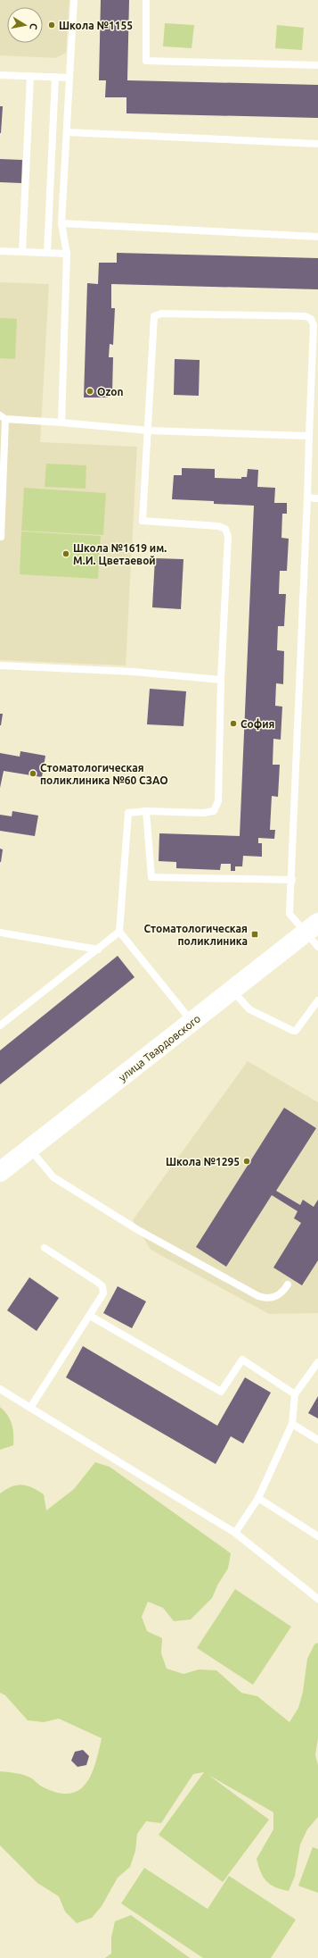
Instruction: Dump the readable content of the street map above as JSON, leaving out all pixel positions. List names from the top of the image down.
{
  "streets": {
    "main road": ["улица Твардовского"]
  },
  "places": {
    "other": [
      "Школа №1155",
      "Ozon",
      "Школа №1619 им. М.И. Цветаевой",
      "София",
      "Стоматологическая поликлиника №60 СЗАО",
      "Школа №1295"
    ],
    "transit": ["Стоматологическая поликлиника"]
  },
  "north": "right"
}
